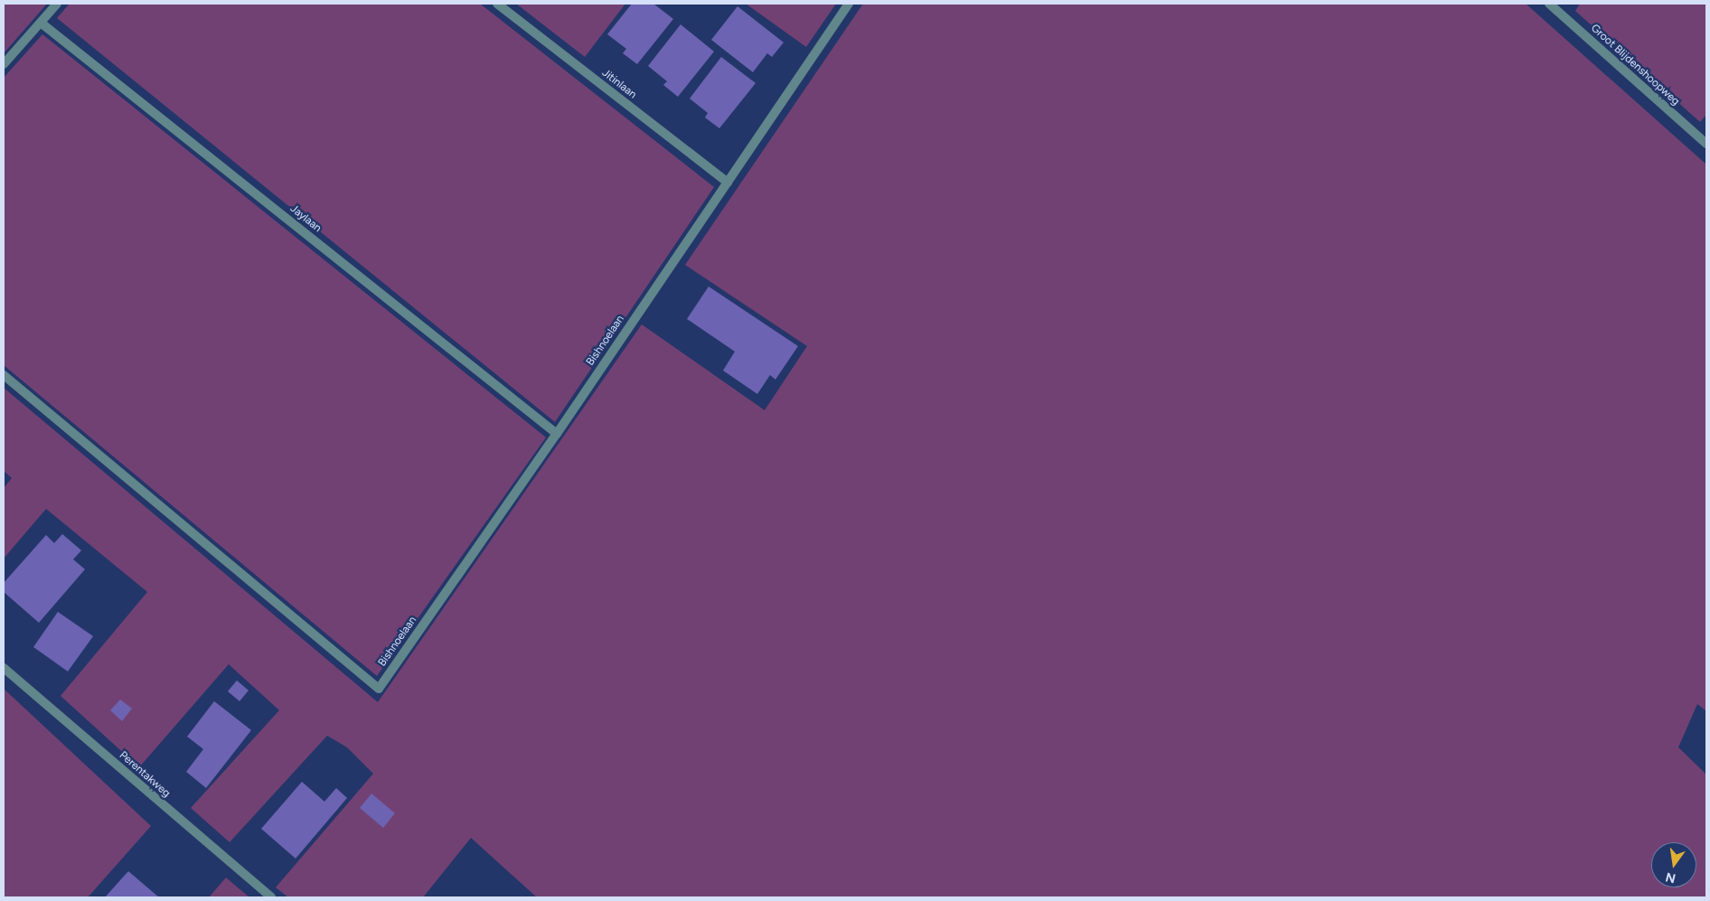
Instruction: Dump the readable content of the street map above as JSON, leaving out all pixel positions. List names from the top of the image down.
{
  "streets": {
    "street": [
      "Groot Blijdenshoopweg",
      "Jitinlaan",
      "Jaylaan",
      "Bishnoelaan",
      "Perentakweg"
    ]
  },
  "crossings": [
    ["Jitinlaan", "Bishnoelaan"],
    ["Jaylaan", "Bishnoelaan"]
  ],
  "north": "bottom"
}
